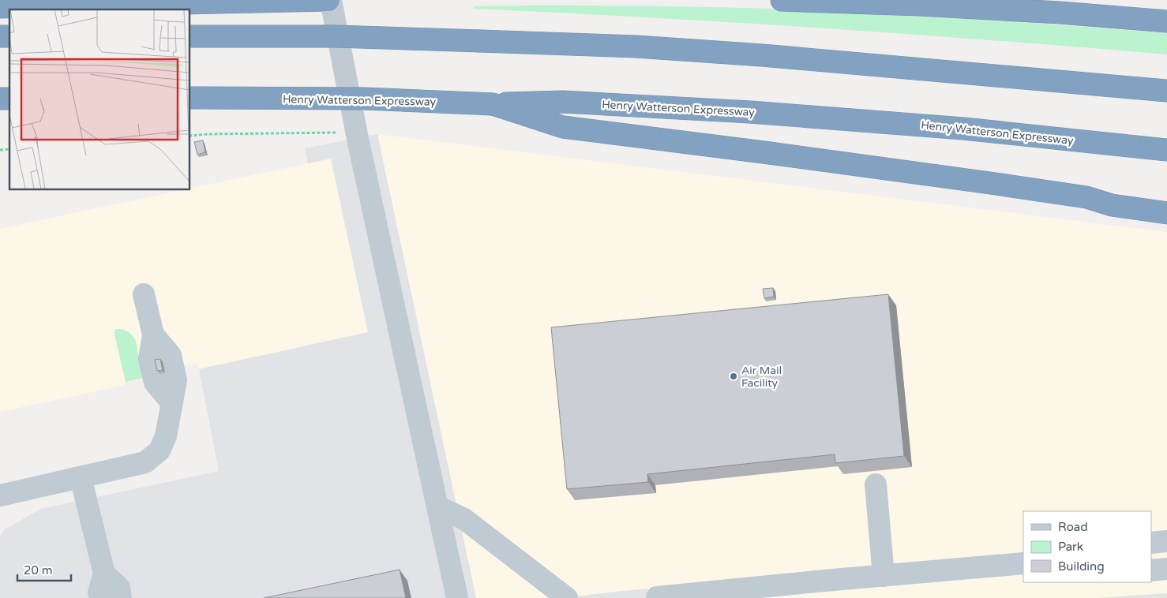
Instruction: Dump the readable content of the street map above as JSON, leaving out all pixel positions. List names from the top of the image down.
{
  "streets": {
    "highway": ["Henry Watterson Expressway"]
  },
  "places": ["Air Mail Facility"],
  "legend": ["Road", "Park", "Building"],
  "scale_bar": "20 m"
}
